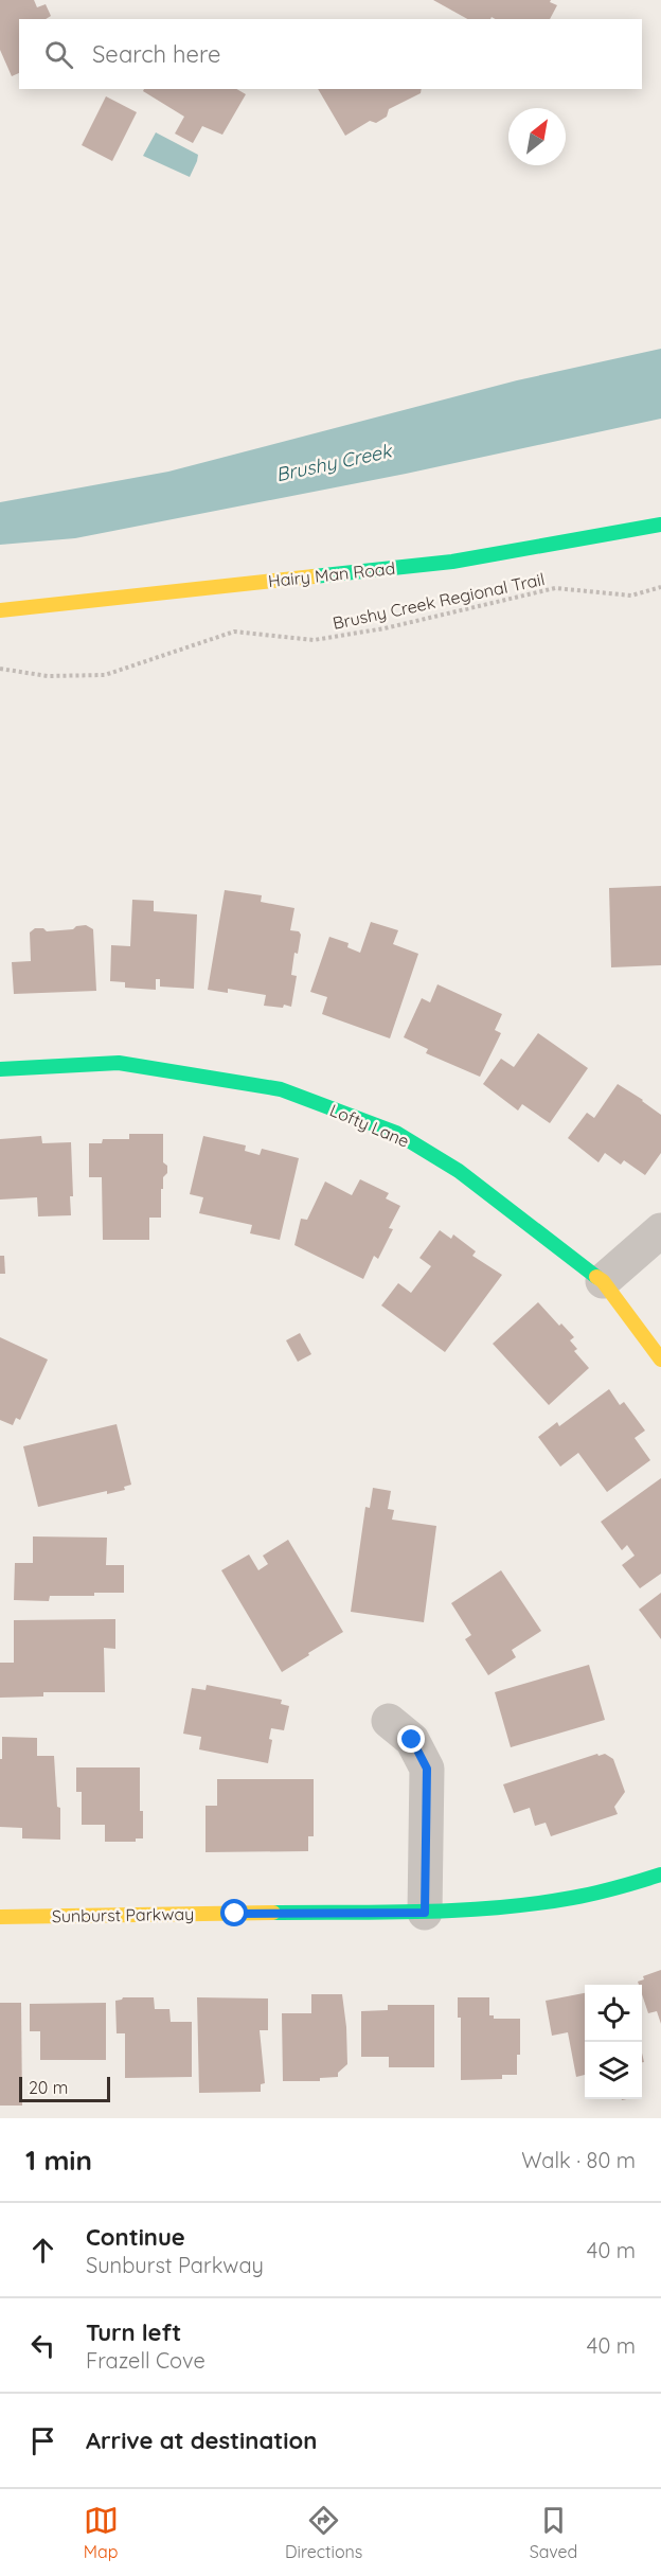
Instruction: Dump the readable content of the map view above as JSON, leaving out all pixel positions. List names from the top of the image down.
{
  "streets": {
    "street": ["Hairy Man Road", "Lofty Lane", "Sunburst Parkway"],
    "path": ["Brushy Creek Regional Trail"]
  },
  "water": ["Brushy Creek"],
  "scale_bar": "20 m",
  "north": "top right",
  "page": {
    "search": "Search here",
    "scale": "20 m",
    "heading": ["1 min", "Walk · 80 m"],
    "list": [
      ["Continue", "Sunburst Parkway", "40 m"],
      ["Turn left", "Frazell Cove", "40 m"],
      "Arrive at destination"
    ],
    "nav": ["Map", "Directions", "Saved"]
  }
}
